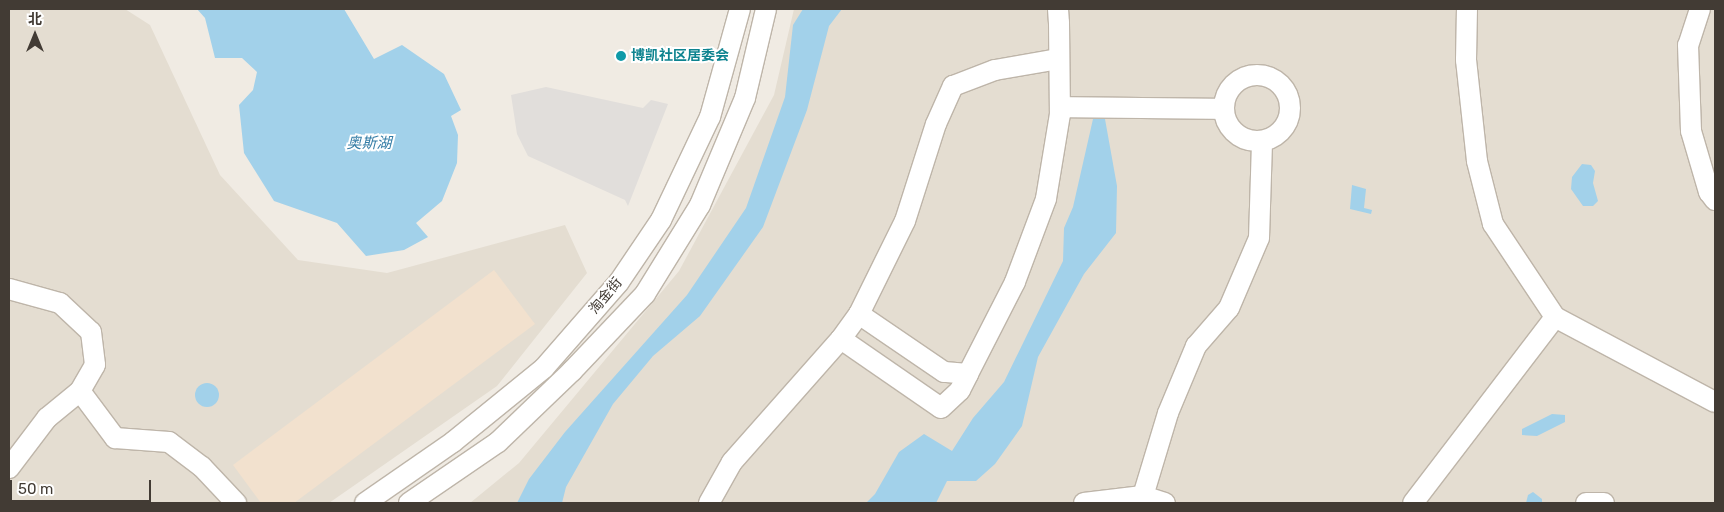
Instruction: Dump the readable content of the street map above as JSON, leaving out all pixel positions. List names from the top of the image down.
{
  "streets": {
    "street": ["淘金街"]
  },
  "water": ["奥斯湖"],
  "places": ["博凯社区居委会"],
  "scale_bar": "50 m",
  "north": "top"
}
